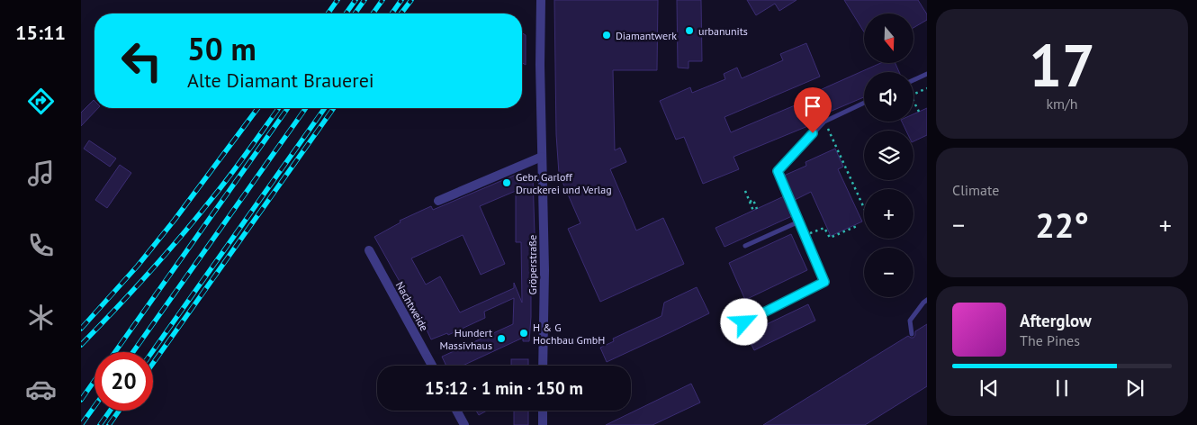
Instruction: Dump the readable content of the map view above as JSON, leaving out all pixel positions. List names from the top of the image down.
{
  "streets": {
    "street": ["Gröperstraße", "Nachtweide"]
  },
  "places": [
    "urbanunits",
    "Diamantwerk",
    "Gebr. Garloff Druckerei und Verlag",
    "H & G Hochbau GmbH",
    "Hundert Massivhaus"
  ],
  "north": "bottom",
  "page": {
    "tabs": "15:11",
    "tile": [
      ["17", "km/h"],
      "Climate"
    ],
    "map_buttons": ["+", "−"],
    "turn": ["50 m", "Alte Diamant Brauerei"],
    "heat": ["−", "22°", "+"],
    "song": ["Afterglow", "The Pines"],
    "limit": "20",
    "trip": "15:12 · 1 min · 150 m"
  }
}
